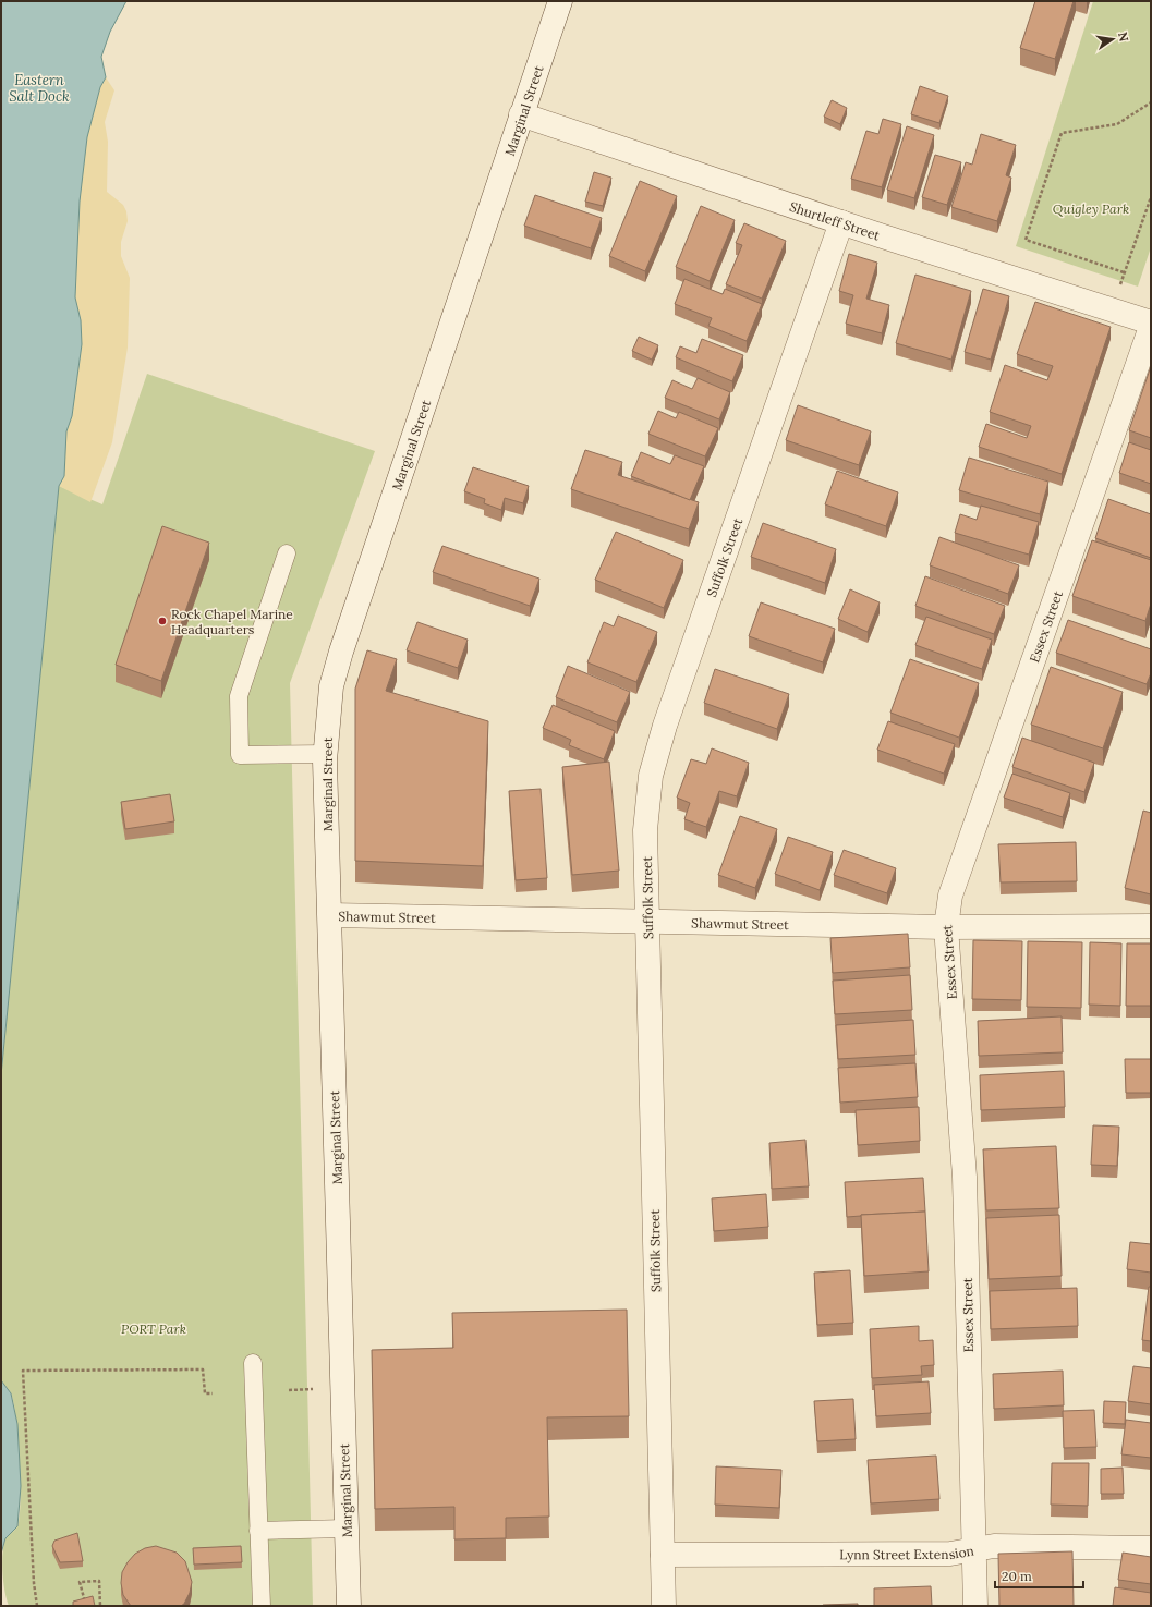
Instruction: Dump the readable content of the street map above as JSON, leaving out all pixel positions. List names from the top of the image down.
{
  "streets": {
    "street": [
      "Marginal Street",
      "Shurtleff Street",
      "Suffolk Street",
      "Essex Street",
      "Shawmut Street",
      "Lynn Street Extension"
    ]
  },
  "crossings": [
    ["Marginal Street", "Shurtleff Street"],
    ["Marginal Street", "Shawmut Street"],
    ["Shurtleff Street", "Suffolk Street"],
    ["Suffolk Street", "Shawmut Street"],
    ["Suffolk Street", "Lynn Street Extension"],
    ["Essex Street", "Shawmut Street"],
    ["Essex Street", "Lynn Street Extension"]
  ],
  "water": ["Eastern Salt Dock"],
  "parks": ["Quigley Park", "PORT Park"],
  "places": ["Rock Chapel Marine Headquarters"],
  "scale_bar": "20 m",
  "north": "right"
}
